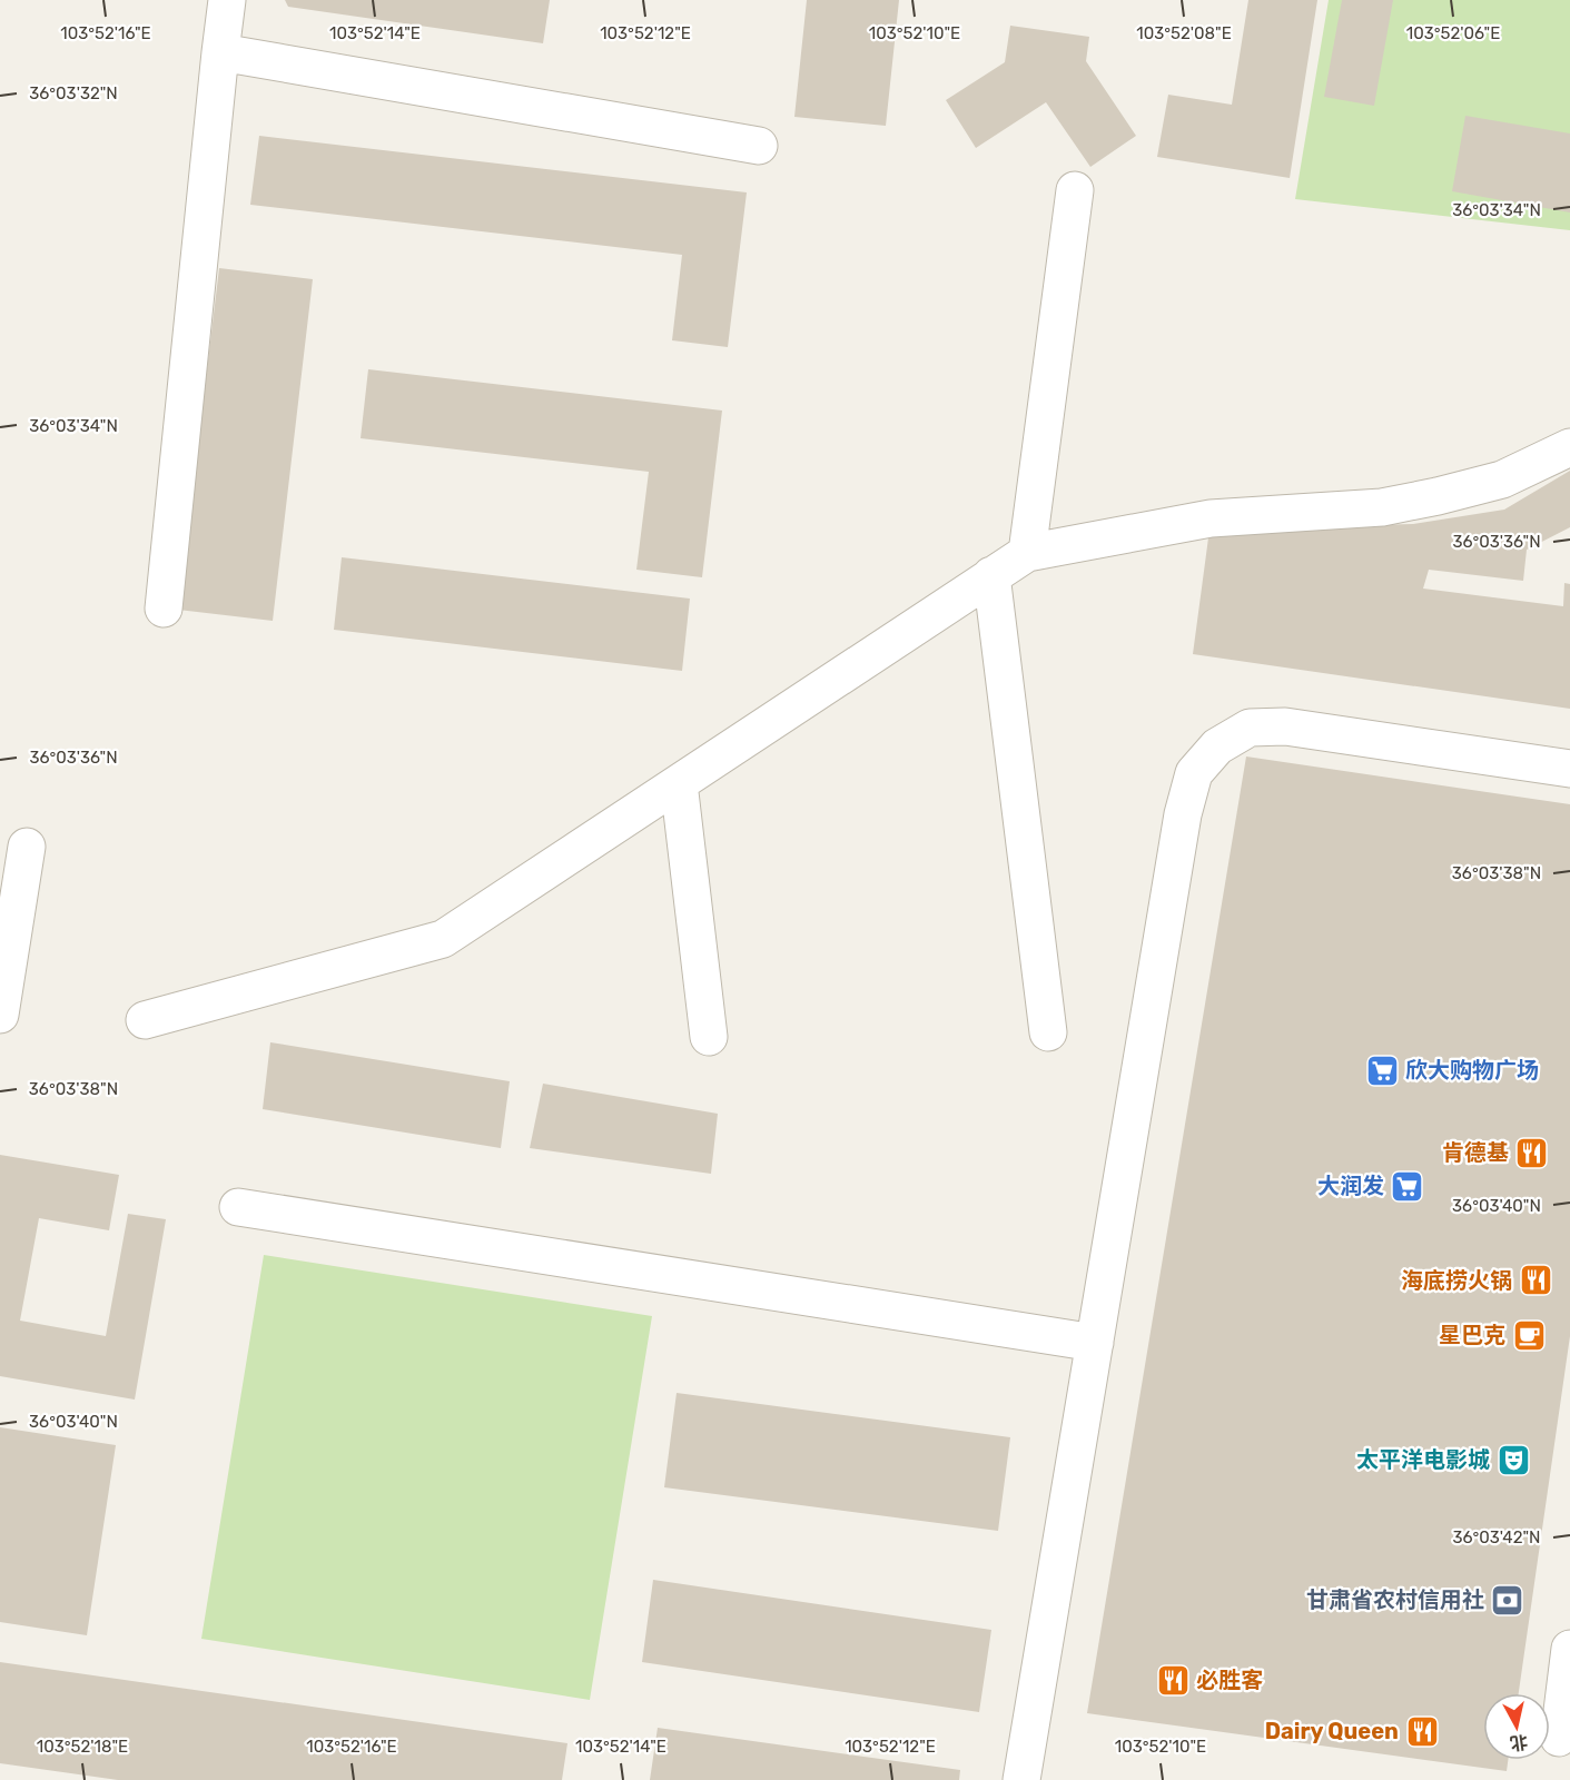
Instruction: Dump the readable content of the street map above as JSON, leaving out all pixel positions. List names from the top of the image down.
{
  "places": {
    "supermarket": ["欣大购物广场", "大润发"],
    "restaurant": [
      "肯德基",
      "海底捞火锅",
      "必胜客",
      "Dairy Queen"
    ],
    "cafe": ["星巴克"],
    "theatre": ["太平洋电影城"],
    "bank": ["甘肃省农村信用社"]
  },
  "north": "bottom",
  "coordinates": [
    "103°52'16\"E",
    "103°52'14\"E",
    "103°52'12\"E",
    "103°52'10\"E",
    "103°52'08\"E",
    "103°52'06\"E",
    "36°03'32\"N",
    "36°03'34\"N",
    "36°03'36\"N",
    "36°03'38\"N",
    "36°03'40\"N",
    "36°03'42\"N",
    "103°52'18\"E"
  ]
}
